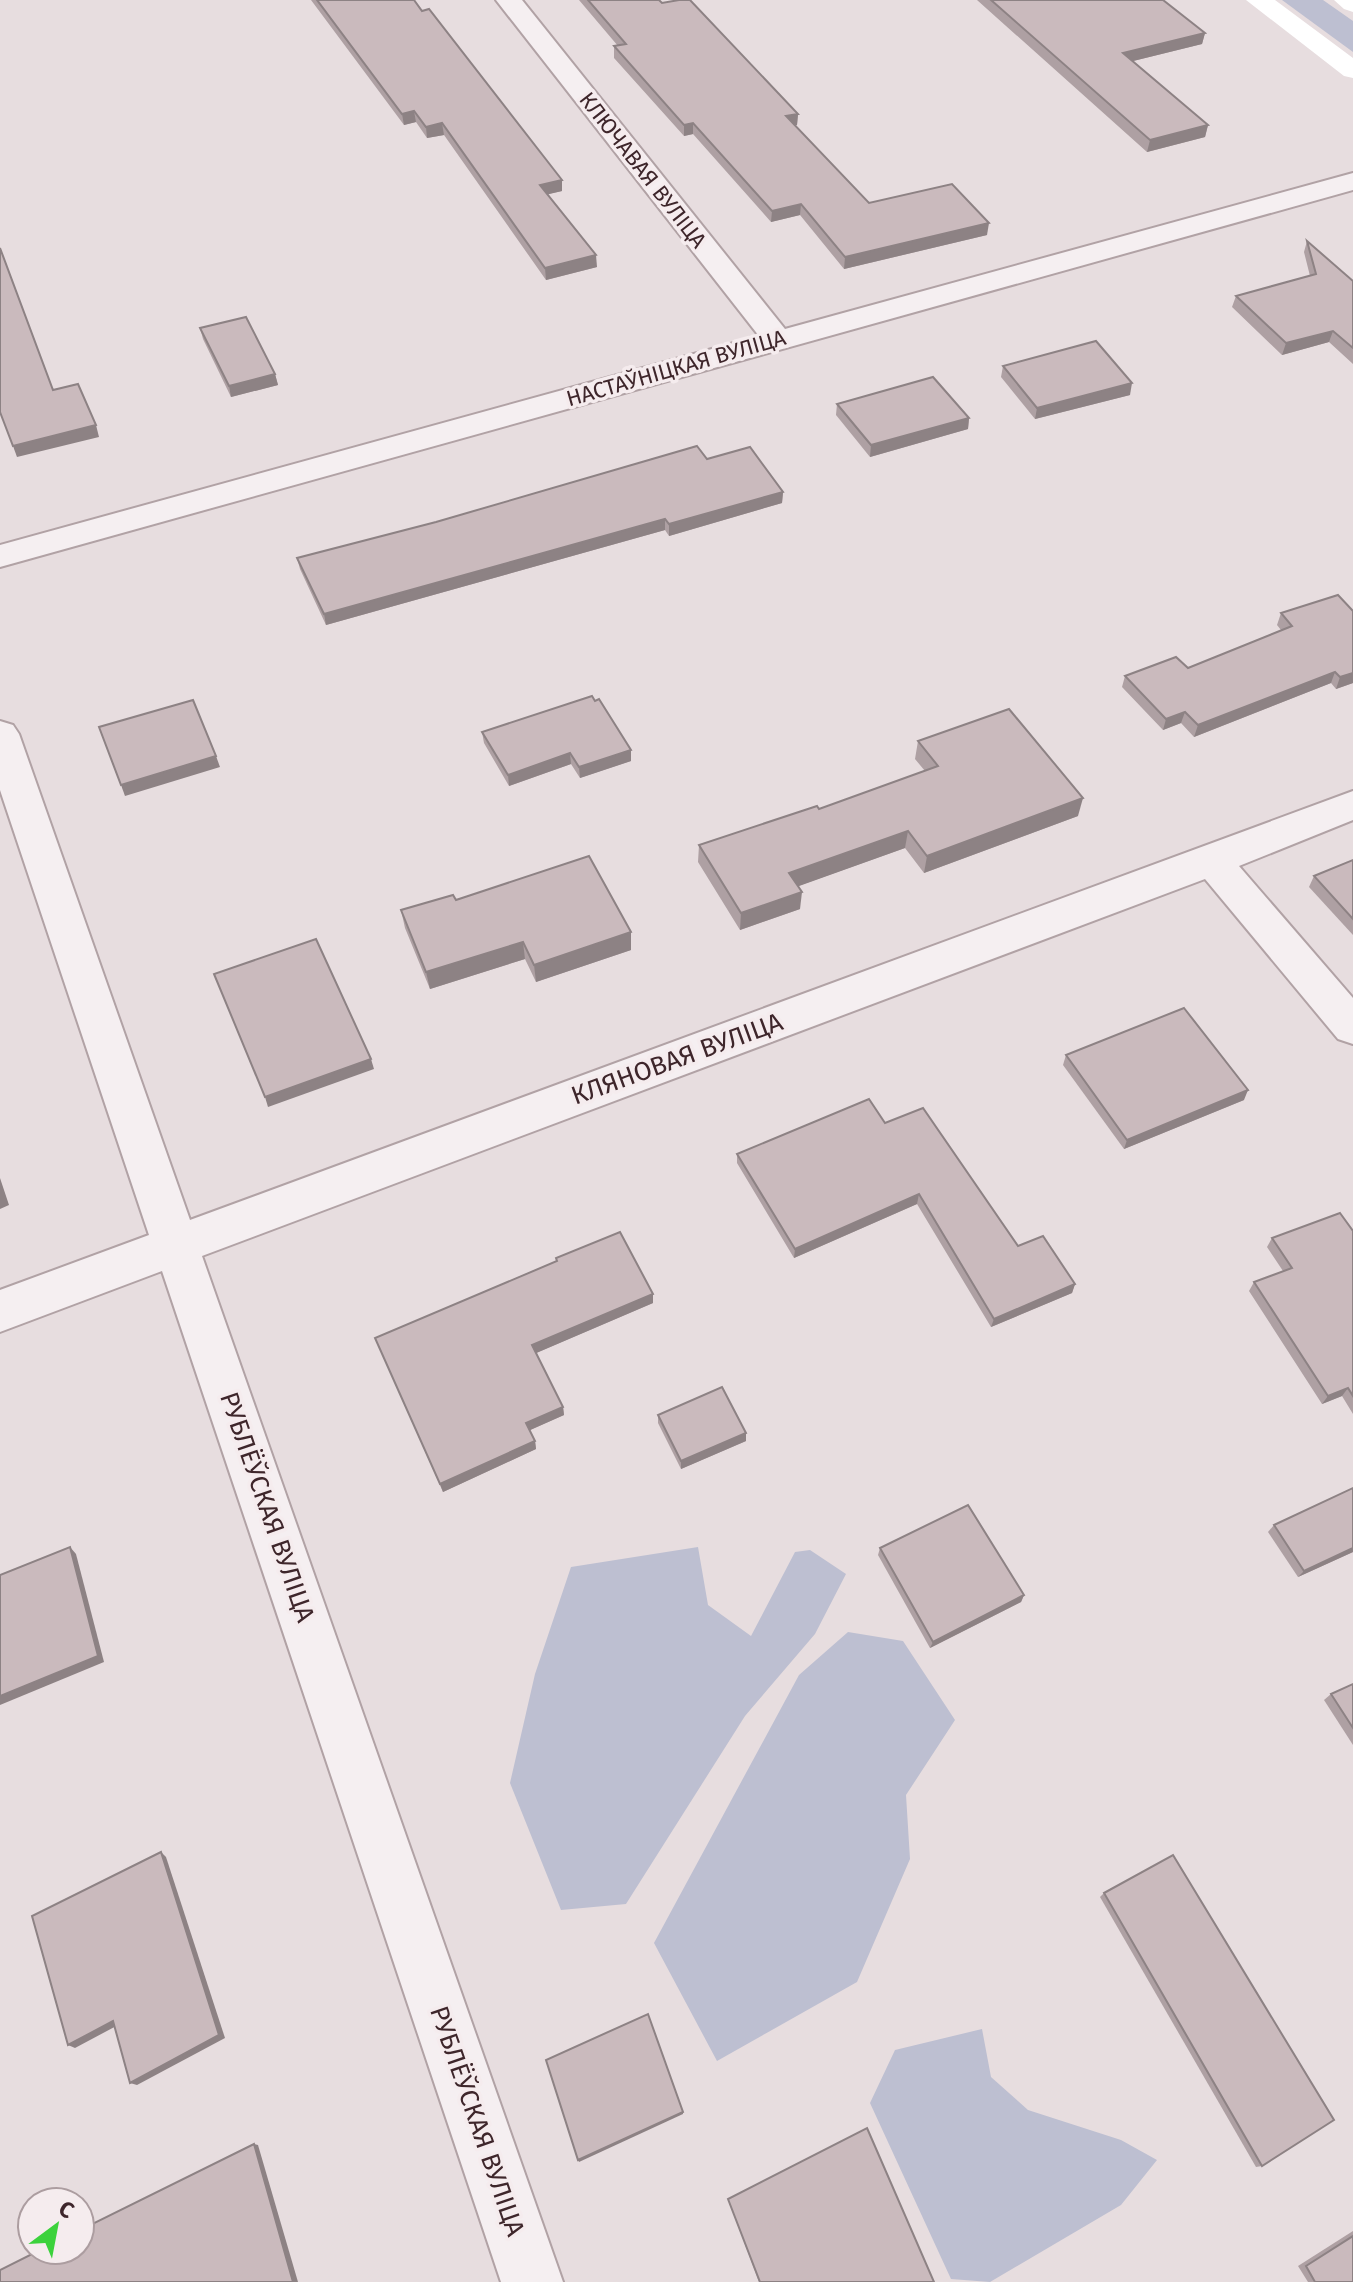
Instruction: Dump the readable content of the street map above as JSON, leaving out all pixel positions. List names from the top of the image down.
{
  "streets": {
    "street": [
      "КЛЮЧАВАЯ ВУЛІЦА",
      "НАСТАЎНІЦКАЯ ВУЛІЦА",
      "КЛЯНОВАЯ ВУЛІЦА",
      "РУБЛЁЎСКАЯ ВУЛІЦА"
    ]
  },
  "crossings": [
    ["КЛЮЧАВАЯ ВУЛІЦА", "НАСТАЎНІЦКАЯ ВУЛІЦА"],
    ["КЛЯНОВАЯ ВУЛІЦА", "РУБЛЁЎСКАЯ ВУЛІЦА"]
  ],
  "north": "top right"
}
